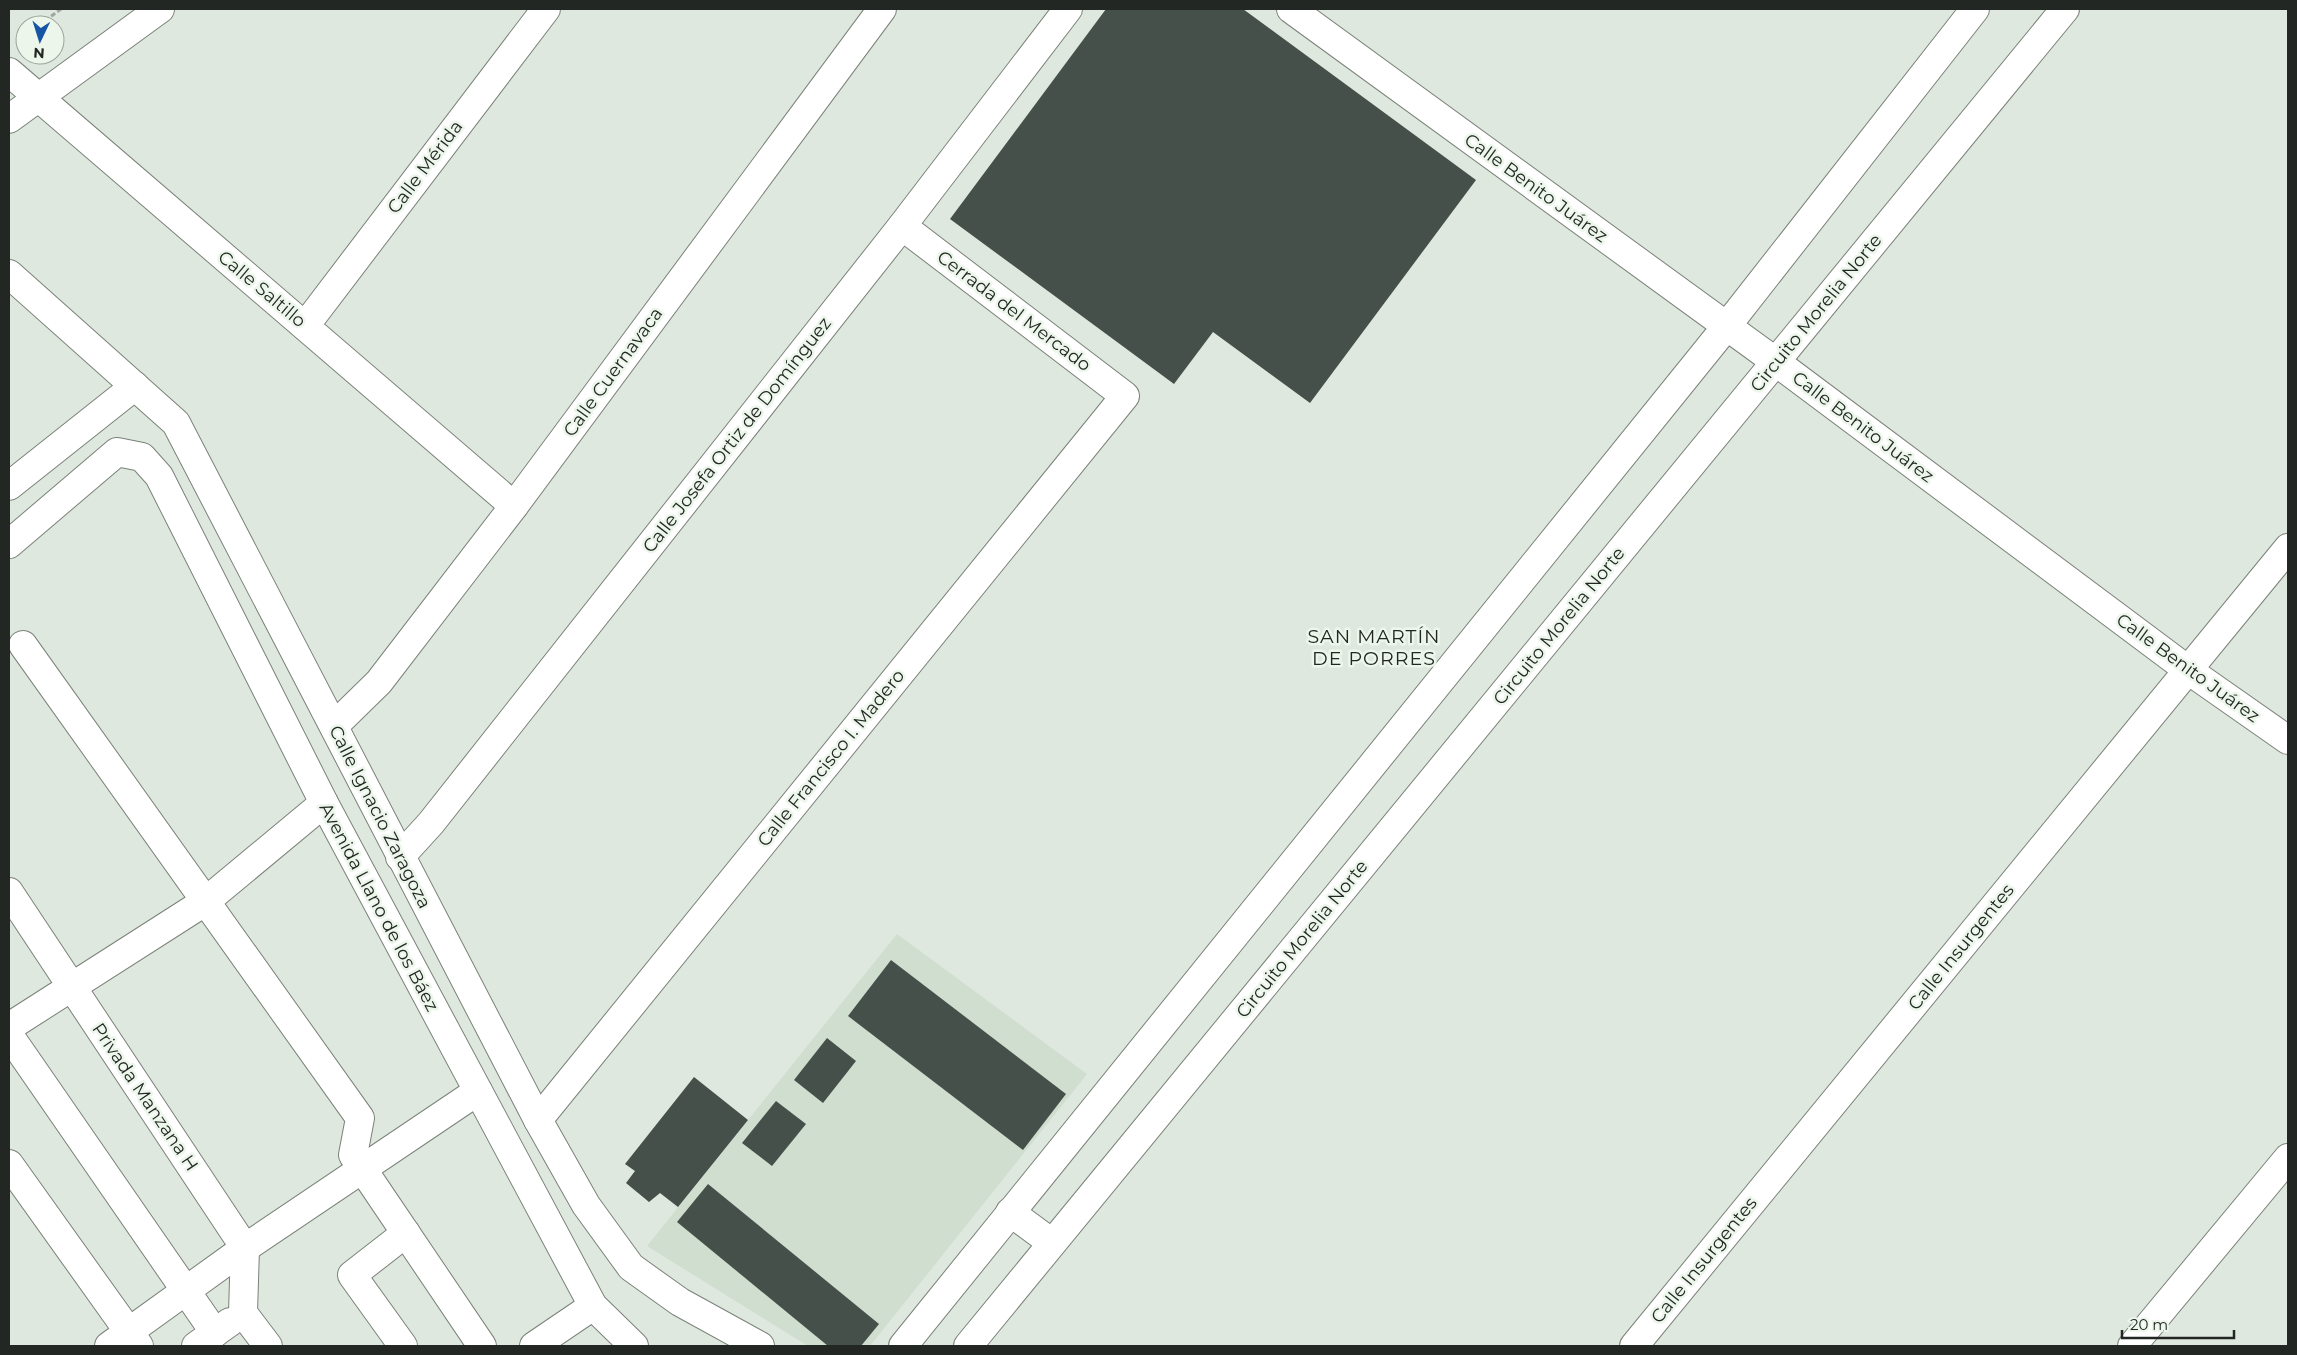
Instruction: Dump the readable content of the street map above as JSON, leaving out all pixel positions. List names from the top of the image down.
{
  "streets": {
    "street": [
      "Calle Mérida",
      "Calle Benito Juárez",
      "Calle Saltillo",
      "Cerrada del Mercado",
      "Circuito Morelia Norte",
      "Calle Cuernavaca",
      "Calle Josefa Ortiz de Domínguez",
      "Calle Francisco I. Madero",
      "Calle Ignacio Zaragoza",
      "Avenida Llano de los Báez",
      "Calle Insurgentes",
      "Privada Manzana H"
    ]
  },
  "crossings": [
    ["Calle Mérida", "Calle Saltillo"],
    ["Calle Benito Juárez", "Circuito Morelia Norte"],
    ["Calle Benito Juárez", "Calle Insurgentes"],
    ["Calle Saltillo", "Calle Cuernavaca"],
    ["Cerrada del Mercado", "Calle Josefa Ortiz de Domínguez"],
    ["Cerrada del Mercado", "Calle Francisco I. Madero"],
    ["Calle Cuernavaca", "Calle Ignacio Zaragoza"],
    ["Calle Josefa Ortiz de Domínguez", "Calle Ignacio Zaragoza"],
    ["Calle Francisco I. Madero", "Calle Ignacio Zaragoza"]
  ],
  "districts": ["SAN MARTÍN DE PORRES"],
  "scale_bar": "20 m",
  "north": "bottom"
}
